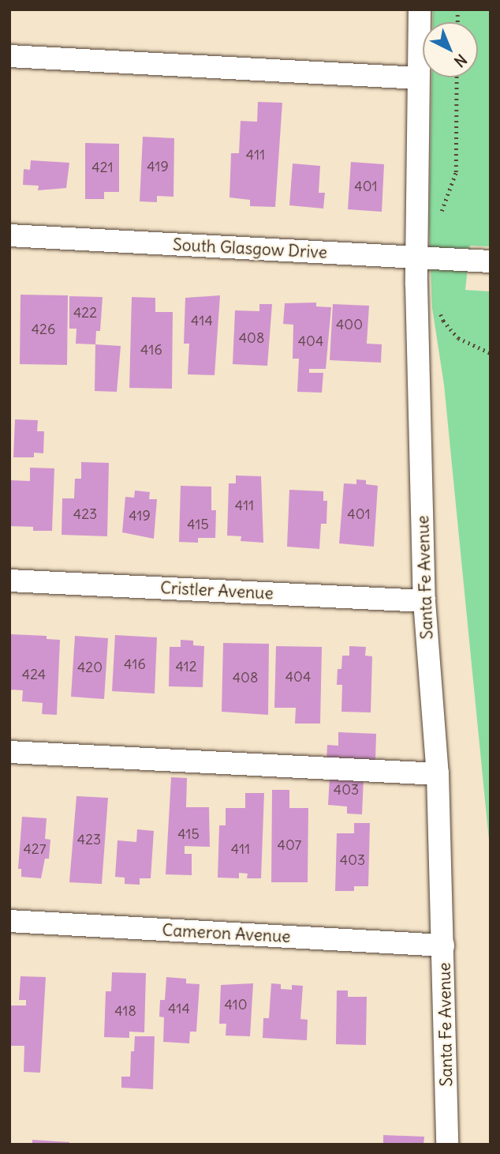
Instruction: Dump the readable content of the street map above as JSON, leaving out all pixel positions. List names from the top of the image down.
{
  "streets": {
    "street": [
      "South Glasgow Drive",
      "Santa Fe Avenue",
      "Cristler Avenue",
      "Cameron Avenue"
    ]
  },
  "crossings": [
    ["South Glasgow Drive", "Santa Fe Avenue"],
    ["Santa Fe Avenue", "Cristler Avenue"],
    ["Santa Fe Avenue", "Cameron Avenue"]
  ],
  "house_numbers": [
    "411",
    "419",
    "421",
    "401",
    "422",
    "414",
    "400",
    "426",
    "408",
    "404",
    "416",
    "411",
    "423",
    "401",
    "419",
    "415",
    "416",
    "412",
    "420",
    "424",
    "404",
    "408",
    "403",
    "415",
    "423",
    "407",
    "427",
    "411",
    "403",
    "410",
    "414",
    "418"
  ],
  "north": "bottom right"
}
